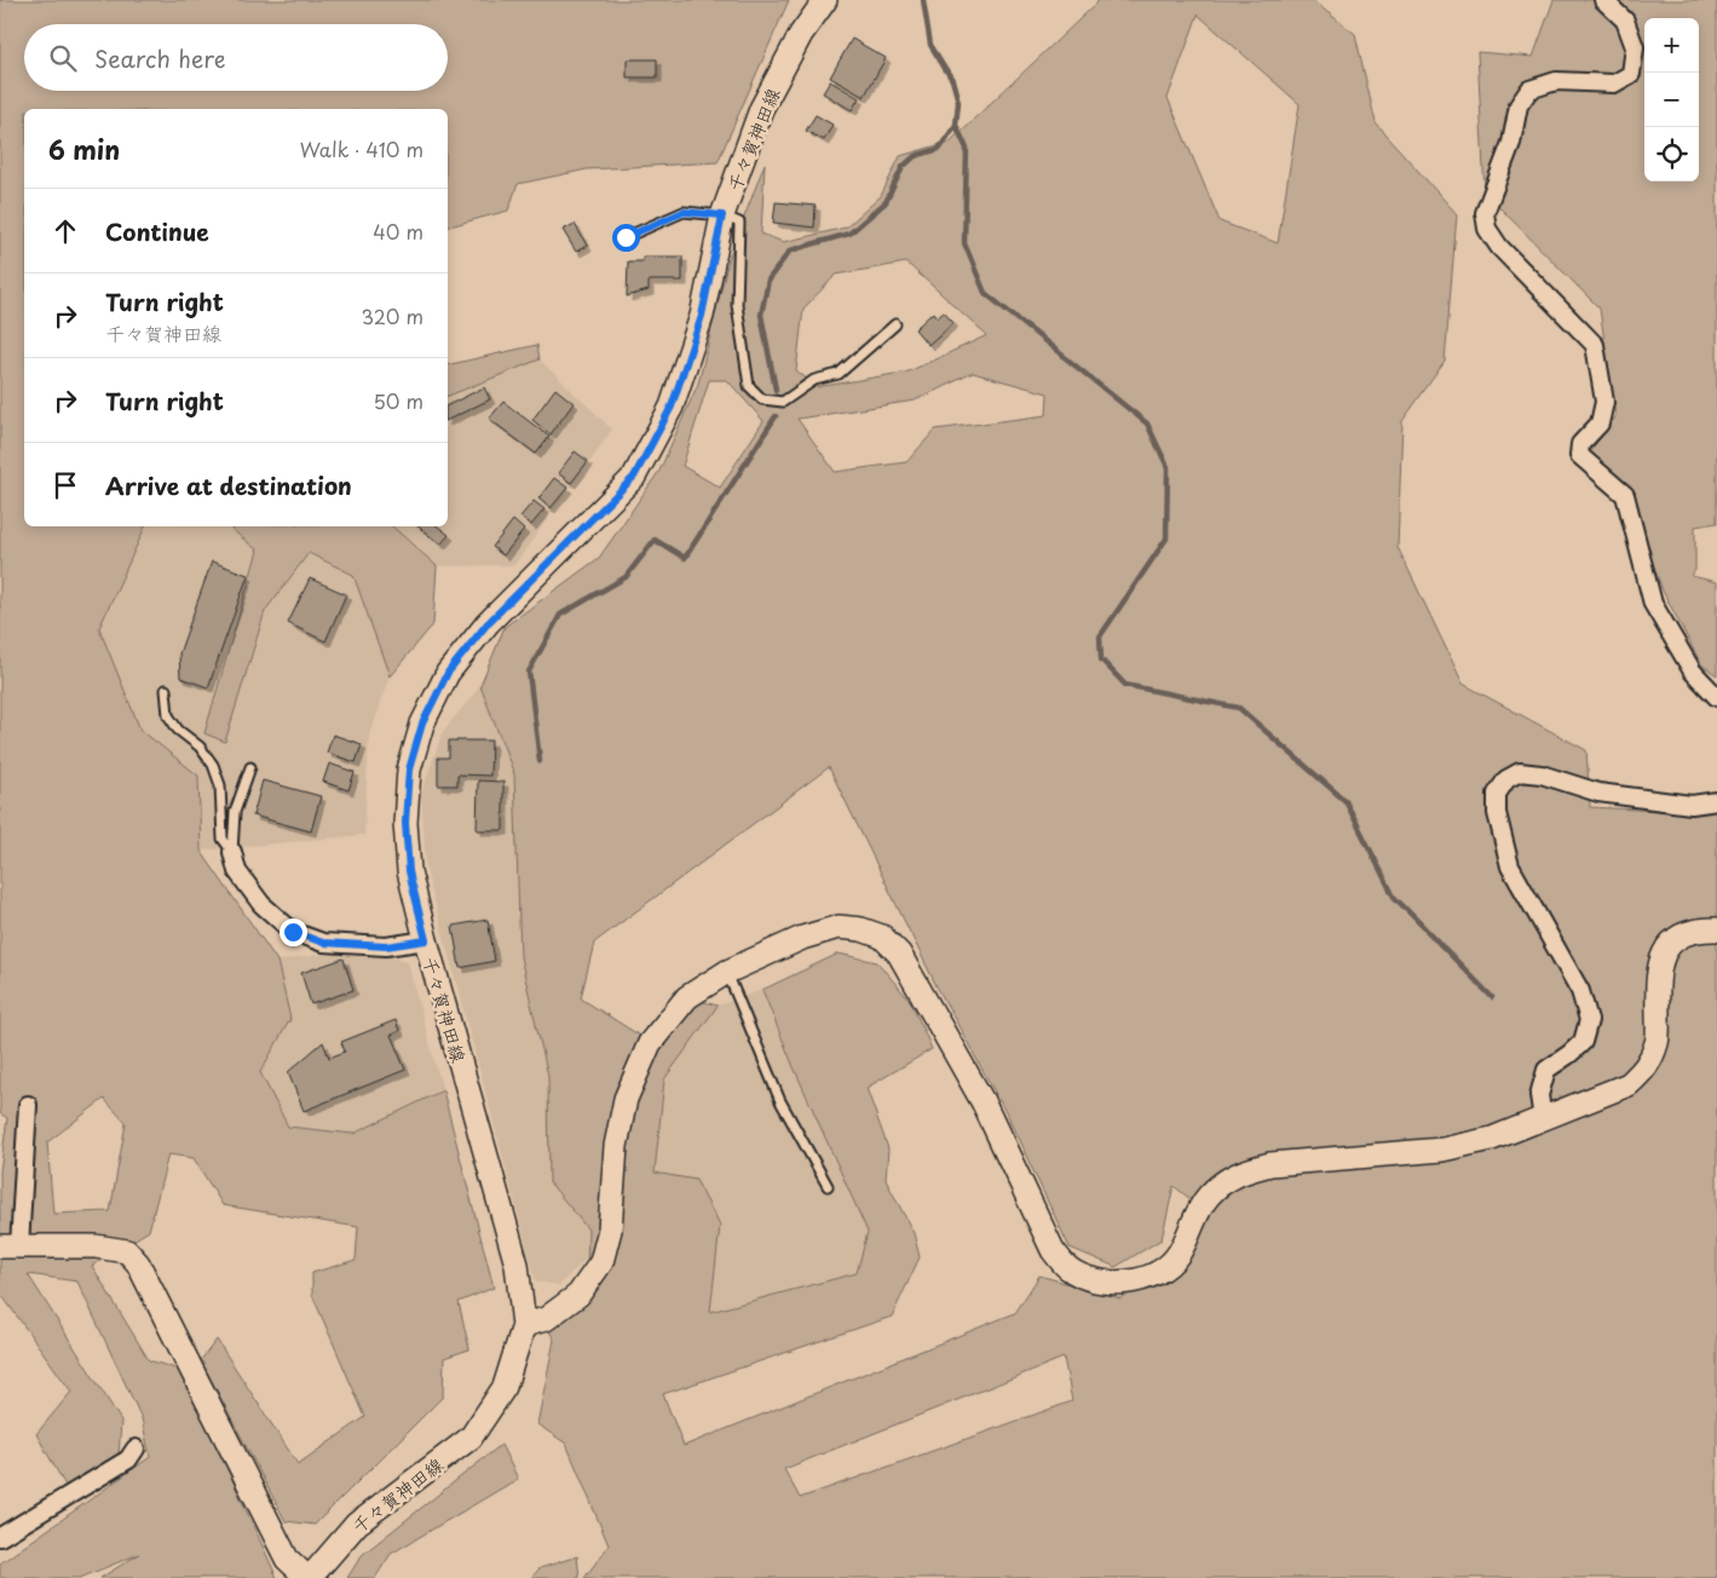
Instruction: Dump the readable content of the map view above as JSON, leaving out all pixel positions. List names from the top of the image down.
{
  "streets": {
    "street": ["千々賀神田線"]
  },
  "page": {
    "map_buttons": ["+", "−"],
    "search": "Search here",
    "heading": ["6 min", "Walk · 410 m"],
    "list": [
      ["Continue", "40 m"],
      ["Turn right", "千々賀神田線", "320 m"],
      ["Turn right", "50 m"],
      "Arrive at destination"
    ]
  }
}
